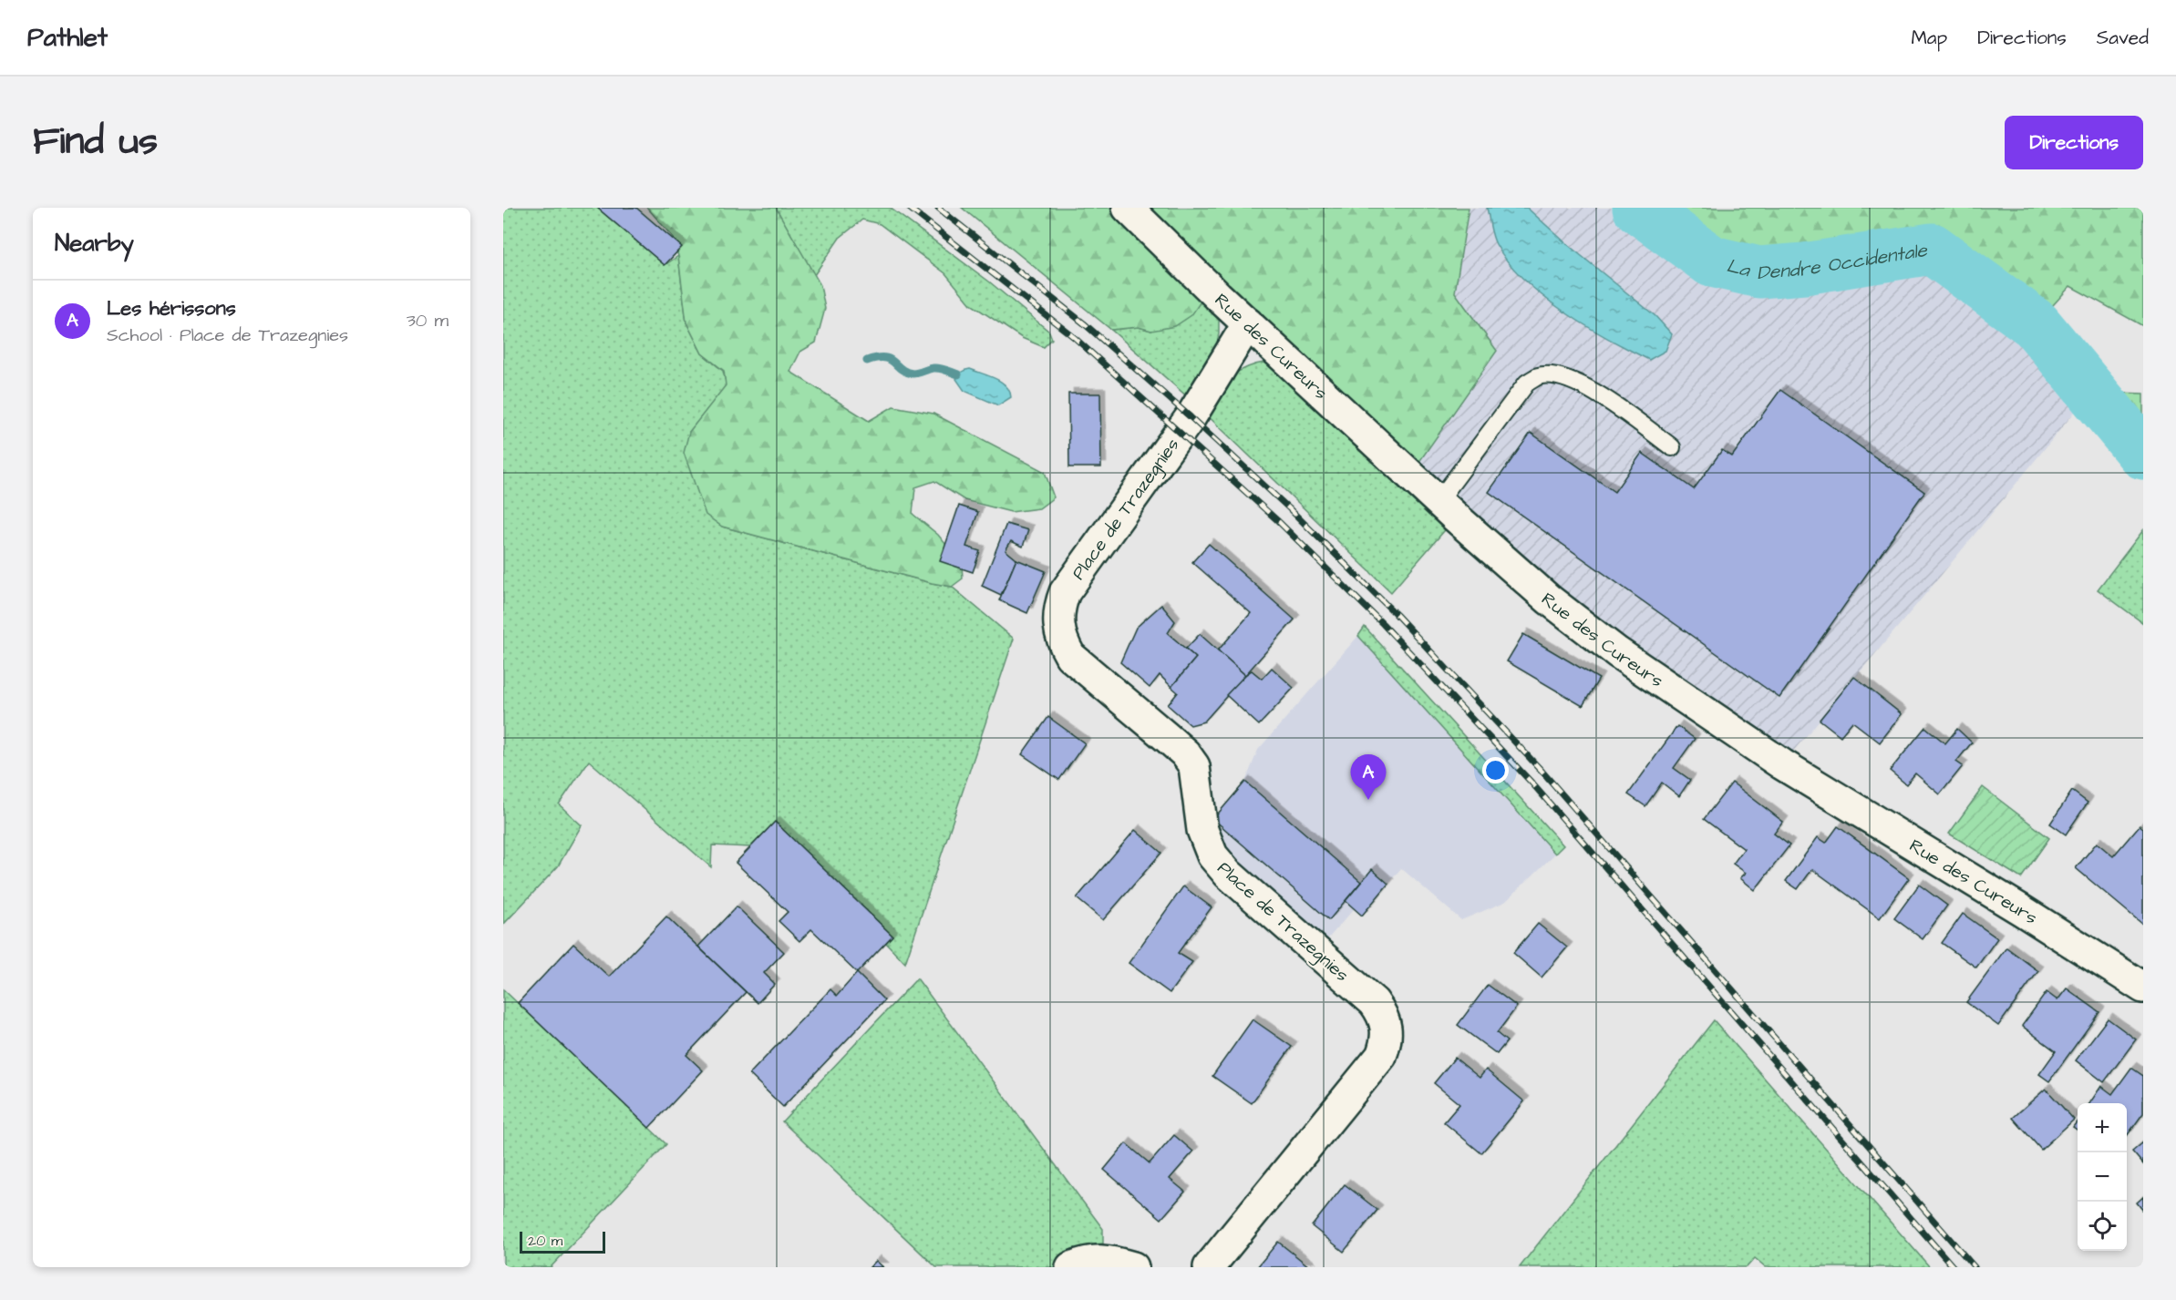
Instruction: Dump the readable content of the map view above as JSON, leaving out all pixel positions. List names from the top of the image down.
{
  "streets": {
    "street": ["Rue des Cureurs", "Place de Trazegnies"]
  },
  "crossings": [
    ["Rue des Cureurs", "Place de Trazegnies"]
  ],
  "water": ["La Dendre Occidentale"],
  "scale_bar": "20 m",
  "page": {
    "header": "Pathlet",
    "nav": ["Map", "Directions", "Saved"],
    "title": "Find us",
    "buttons": "Directions",
    "heading": "Nearby",
    "list": [
      {
        "mark": "A",
        "name": "Les hérissons",
        "note": "School · Place de Trazegnies",
        "value": "30 m"
      }
    ],
    "pins": "A",
    "map_buttons": ["+", "−"],
    "scale": "20 m"
  }
}
